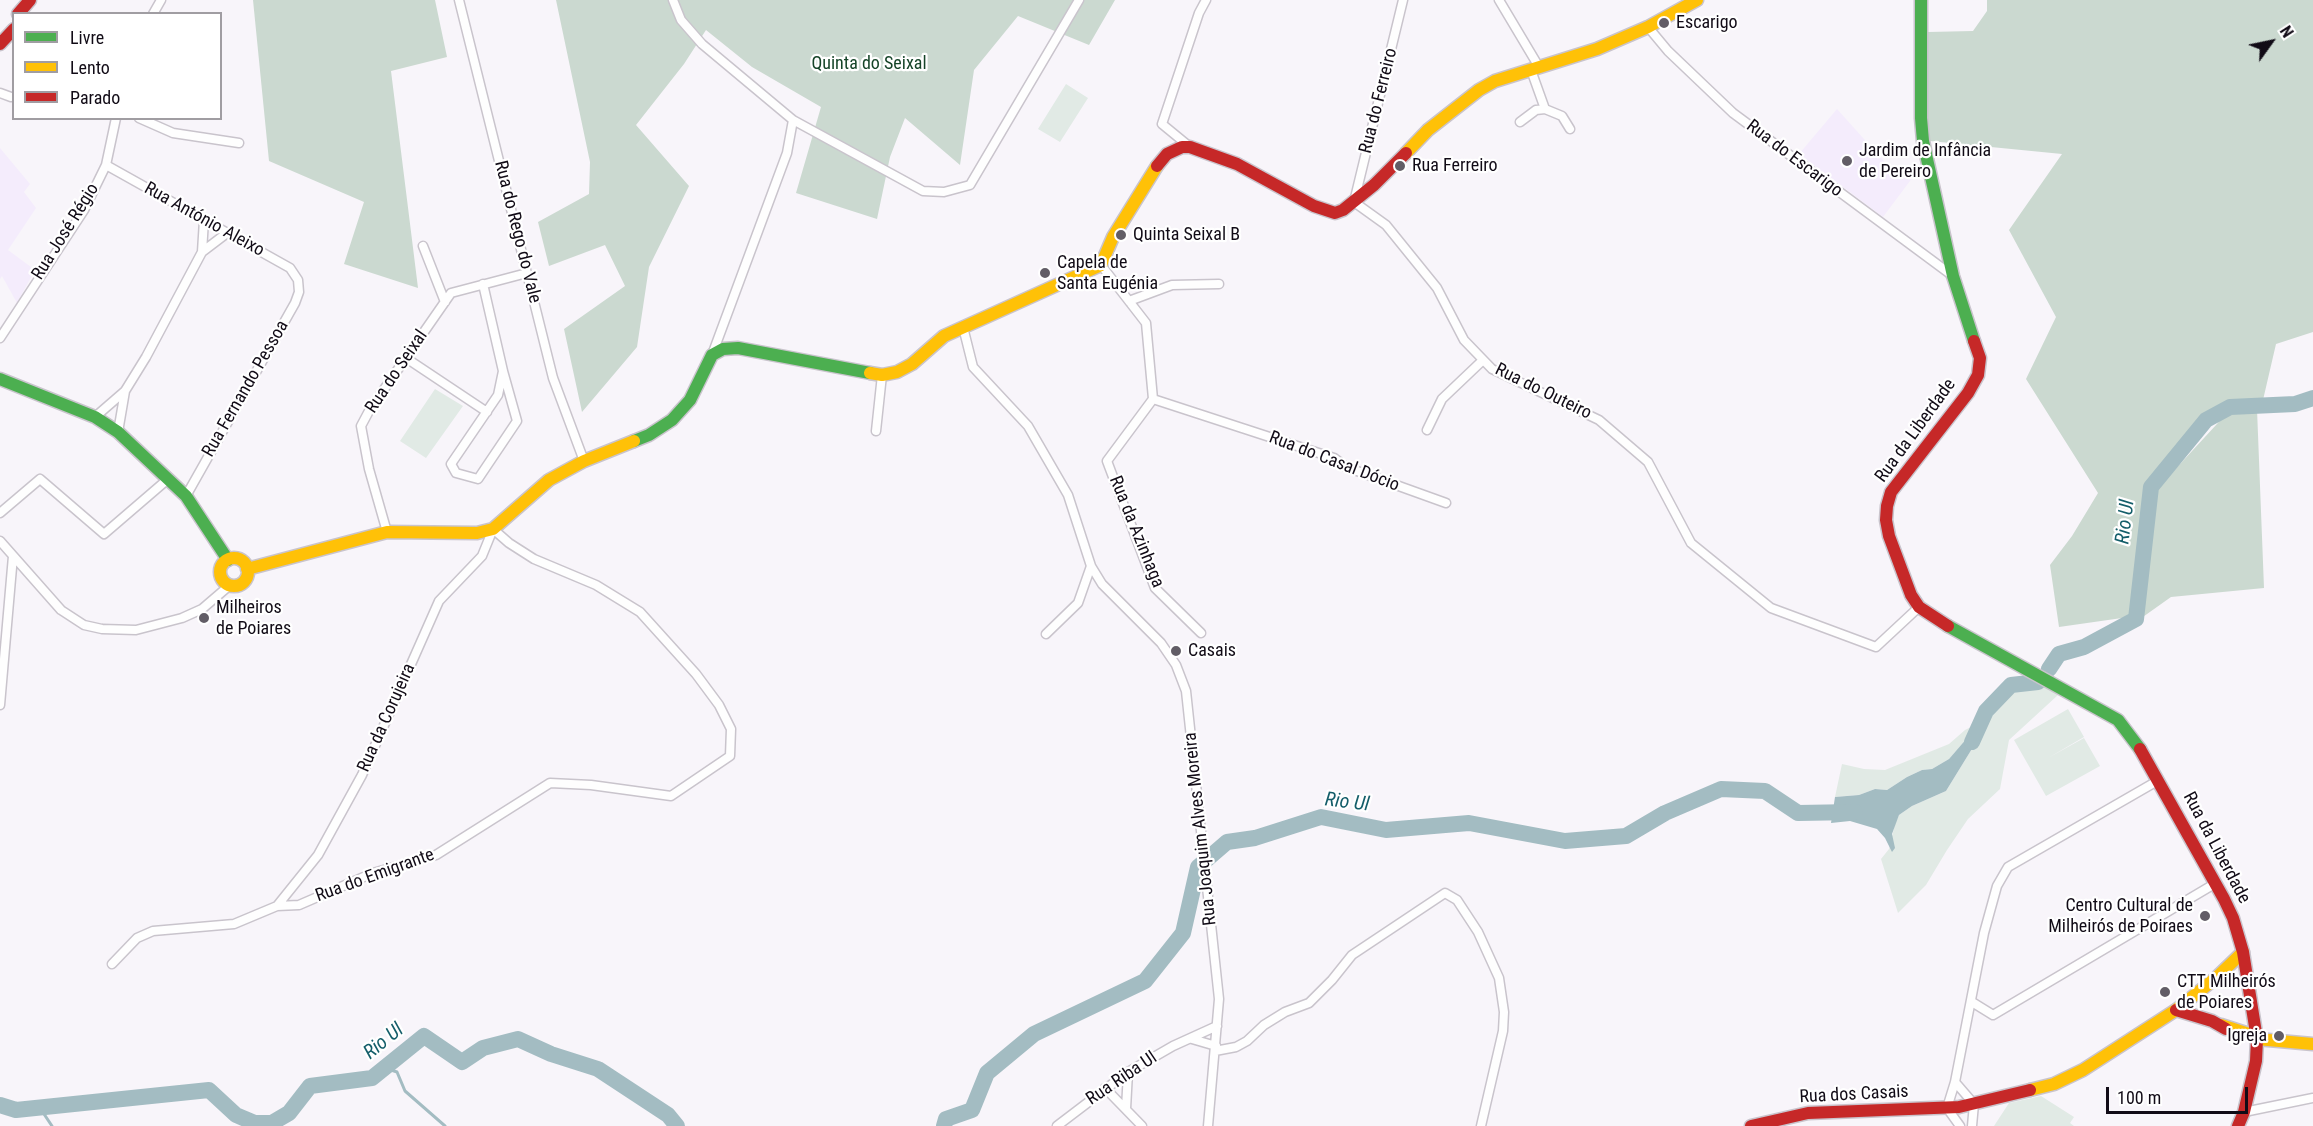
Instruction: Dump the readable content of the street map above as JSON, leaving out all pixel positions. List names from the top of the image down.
{
  "streets": {
    "main road": ["Rua da Liberdade", "Rua dos Casais"],
    "street": [
      "Rua do Ferreiro",
      "Rua do Escarigo",
      "Rua António Aleixo",
      "Rua José Régio",
      "Rua do Rego do Vale",
      "Rua do Seixal",
      "Rua Fernando Pessoa",
      "Rua do Outeiro",
      "Rua do Casal Dócio",
      "Rua da Azinhaga",
      "Rua da Corujeira",
      "Rua Joaquim Alves Moreira",
      "Rua do Emigrante",
      "Rua Riba Ul"
    ]
  },
  "crossings": [
    ["Rua do Ferreiro", "Rua do Outeiro"],
    ["Rua do Escarigo", "Rua da Liberdade"],
    ["Rua António Aleixo", "Rua José Régio"],
    ["Rua António Aleixo", "Rua Fernando Pessoa"],
    ["Rua do Rego do Vale", "Rua do Seixal"],
    ["Rua do Outeiro", "Rua da Liberdade"],
    ["Rua da Liberdade", "Rua dos Casais"],
    ["Rua do Casal Dócio", "Rua da Azinhaga"],
    ["Rua da Corujeira", "Rua do Emigrante"],
    ["Rua Joaquim Alves Moreira", "Rua Riba Ul"]
  ],
  "water": ["Rio Ul"],
  "parks": ["Quinta do Seixal"],
  "places": [
    "Escarigo",
    "Jardim de Infância de Pereiro",
    "Rua Ferreiro",
    "Quinta Seixal B",
    "Capela de Santa Eugénia",
    "Milheiros de Poiares",
    "Casais",
    "Centro Cultural de Milheirós de Poiraes",
    "CTT Milheirós de Poiares",
    "Igreja"
  ],
  "legend": ["Livre", "Lento", "Parado"],
  "scale_bar": "100 m",
  "north": "top right"
}
